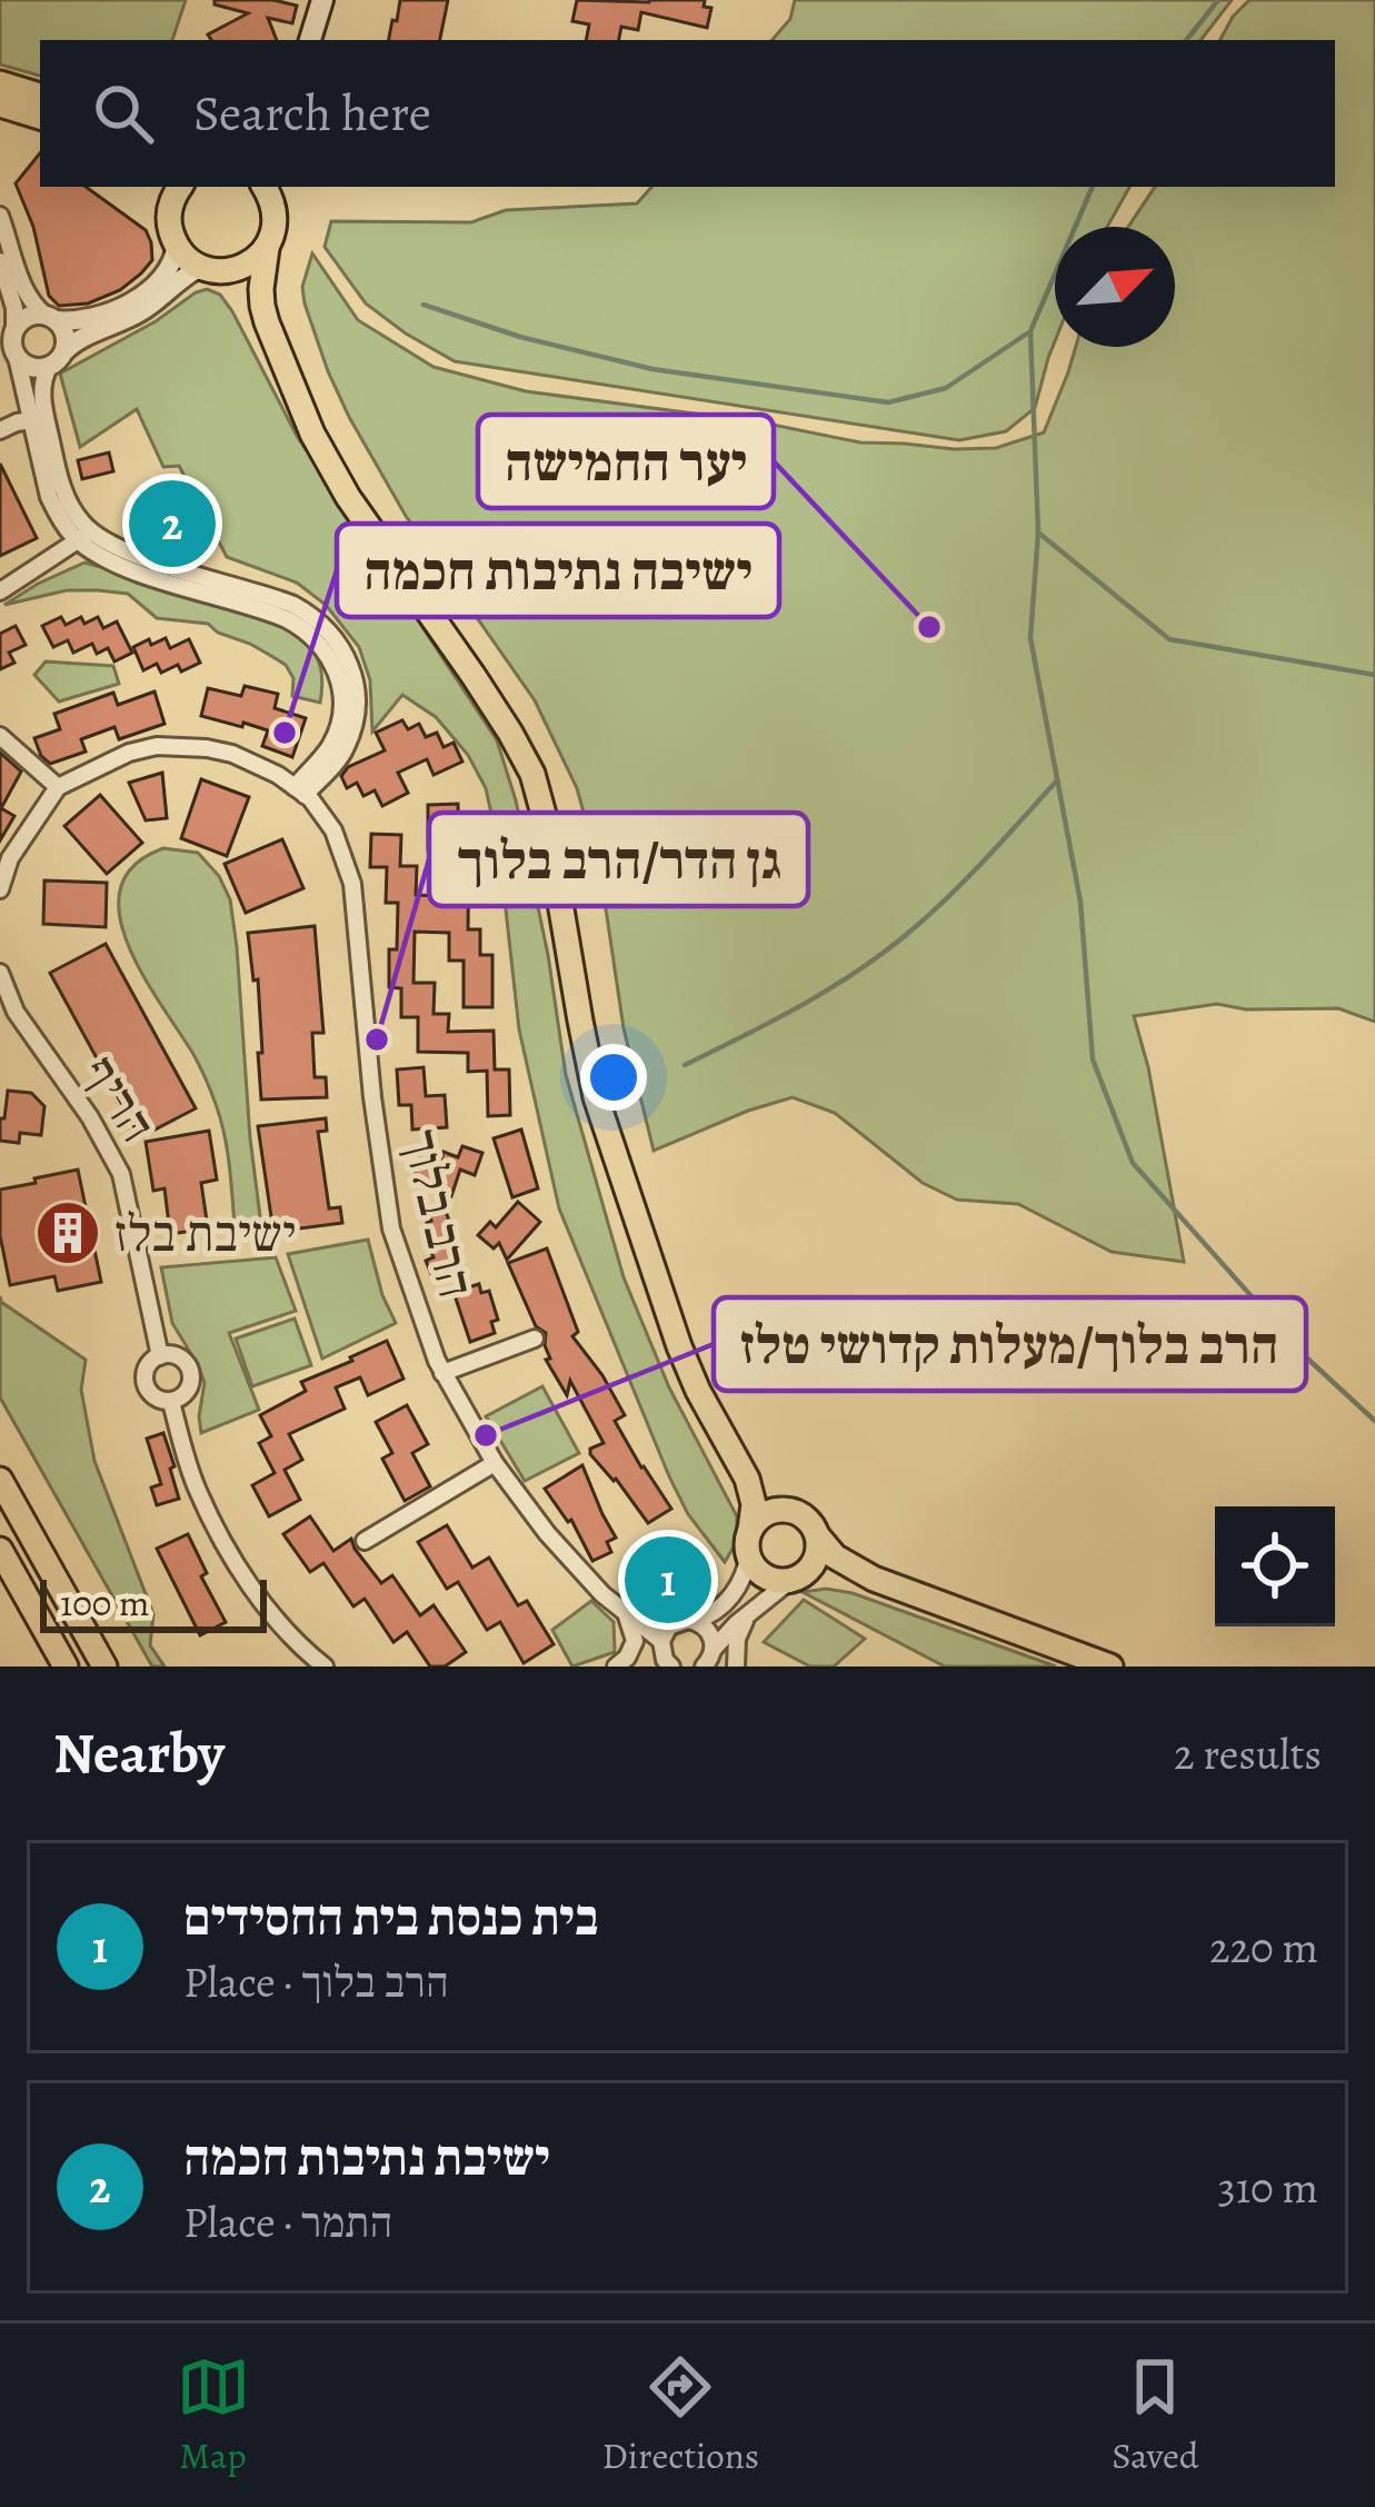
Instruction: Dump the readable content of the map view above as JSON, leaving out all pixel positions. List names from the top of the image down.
{
  "streets": {
    "street": ["הריף", "הרב בלוך"]
  },
  "places": {
    "other": [
      "יער החמישה",
      "ישיבה נתיבות חכמה",
      "גן הדר/הרב בלוך",
      "הרב בלוך/מעלות קדושי טלז"
    ],
    "building": ["ישיבת בלז"]
  },
  "scale_bar": "100 m",
  "north": "top right",
  "page": {
    "search": "Search here",
    "pins": ["2", "1"],
    "scale": "100 m",
    "heading": ["Nearby", "2 results"],
    "list": [
      {
        "mark": "1",
        "name": "בית כנסת בית החסידים",
        "note": "Place · הרב בלוך",
        "value": "220 m"
      },
      {
        "mark": "2",
        "name": "ישיבת נתיבות חכמה",
        "note": "Place · התמר",
        "value": "310 m"
      }
    ],
    "nav": ["Map", "Directions", "Saved"]
  }
}
